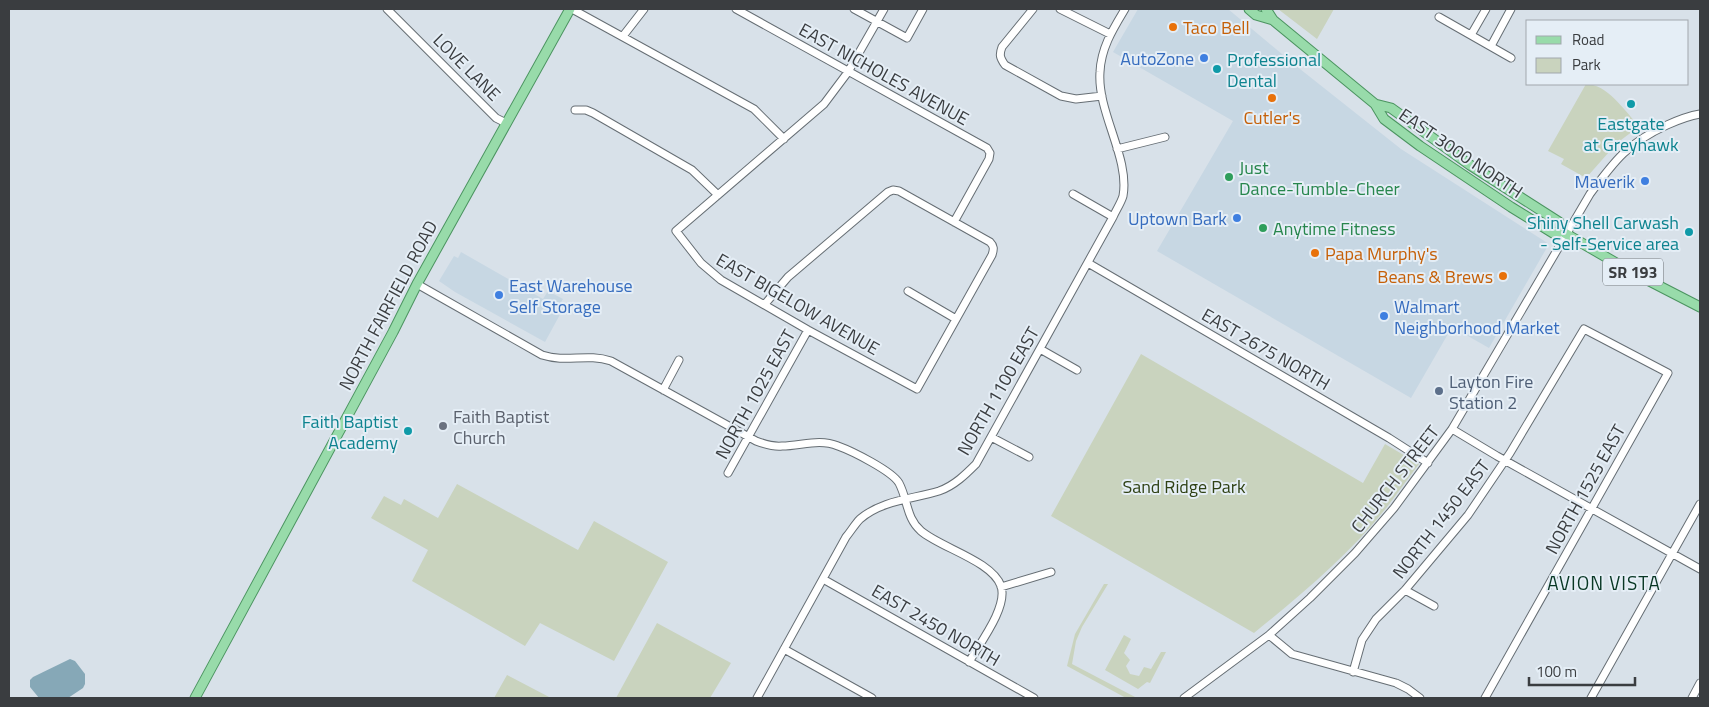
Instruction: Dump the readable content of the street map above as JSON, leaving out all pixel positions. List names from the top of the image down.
{
  "streets": {
    "main road": ["EAST 3000 NORTH", "SR 193", "NORTH FAIRFIELD ROAD"],
    "street": [
      "LOVE LANE",
      "EAST NICHOLES AVENUE",
      "EAST BIGELOW AVENUE",
      "EAST 2675 NORTH",
      "NORTH 1100 EAST",
      "NORTH 1025 EAST",
      "CHURCH STREET",
      "NORTH 1525 EAST",
      "NORTH 1450 EAST",
      "EAST 2450 NORTH"
    ]
  },
  "crossings": [
    ["LOVE LANE", "NORTH FAIRFIELD ROAD"],
    ["EAST 3000 NORTH", "CHURCH STREET"],
    ["EAST BIGELOW AVENUE", "NORTH 1025 EAST"],
    ["EAST 2675 NORTH", "NORTH 1100 EAST"],
    ["EAST 2675 NORTH", "CHURCH STREET"],
    ["NORTH 1100 EAST", "EAST 2450 NORTH"],
    ["NORTH 1525 EAST", "NORTH 1450 EAST"]
  ],
  "districts": ["AVION VISTA"],
  "parks": ["Sand Ridge Park"],
  "places": [
    "Taco Bell",
    "AutoZone",
    "Professional Dental",
    "Cutler's",
    "Eastgate at Greyhawk",
    "Just Dance-Tumble-Cheer",
    "Maverik",
    "Uptown Bark",
    "Anytime Fitness",
    "Shiny Shell Carwash - Self-Service area",
    "Papa Murphy's",
    "Beans & Brews",
    "East Warehouse Self Storage",
    "Walmart Neighborhood Market",
    "Layton Fire Station 2",
    "Faith Baptist Church",
    "Faith Baptist Academy"
  ],
  "legend": ["Road", "Park"],
  "scale_bar": "100 m"
}
